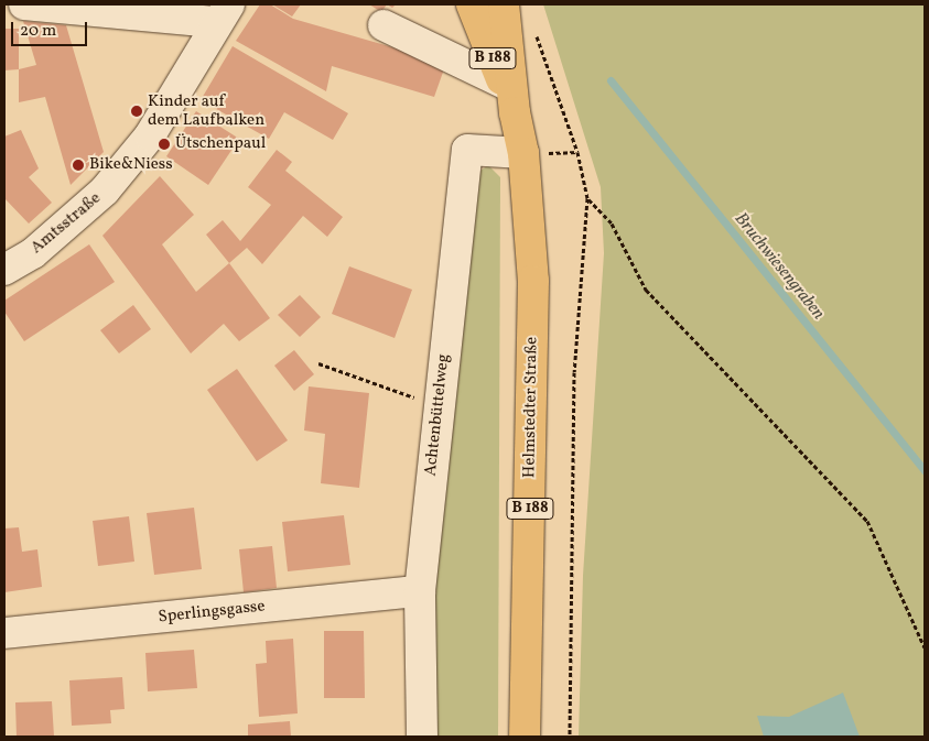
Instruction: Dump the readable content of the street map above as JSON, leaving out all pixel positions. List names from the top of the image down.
{
  "streets": {
    "main road": ["B 188", "Helmstedter Straße"],
    "street": ["Amtsstraße", "Achtenbüttelweg", "Sperlingsgasse"]
  },
  "crossings": [
    ["Helmstedter Straße", "Achtenbüttelweg"],
    ["Achtenbüttelweg", "Sperlingsgasse"]
  ],
  "water": ["Bruchwiesengraben"],
  "places": ["Kinder auf dem Laufbalken", "Ütschenpaul", "Bike&Niess"],
  "scale_bar": "20 m"
}
